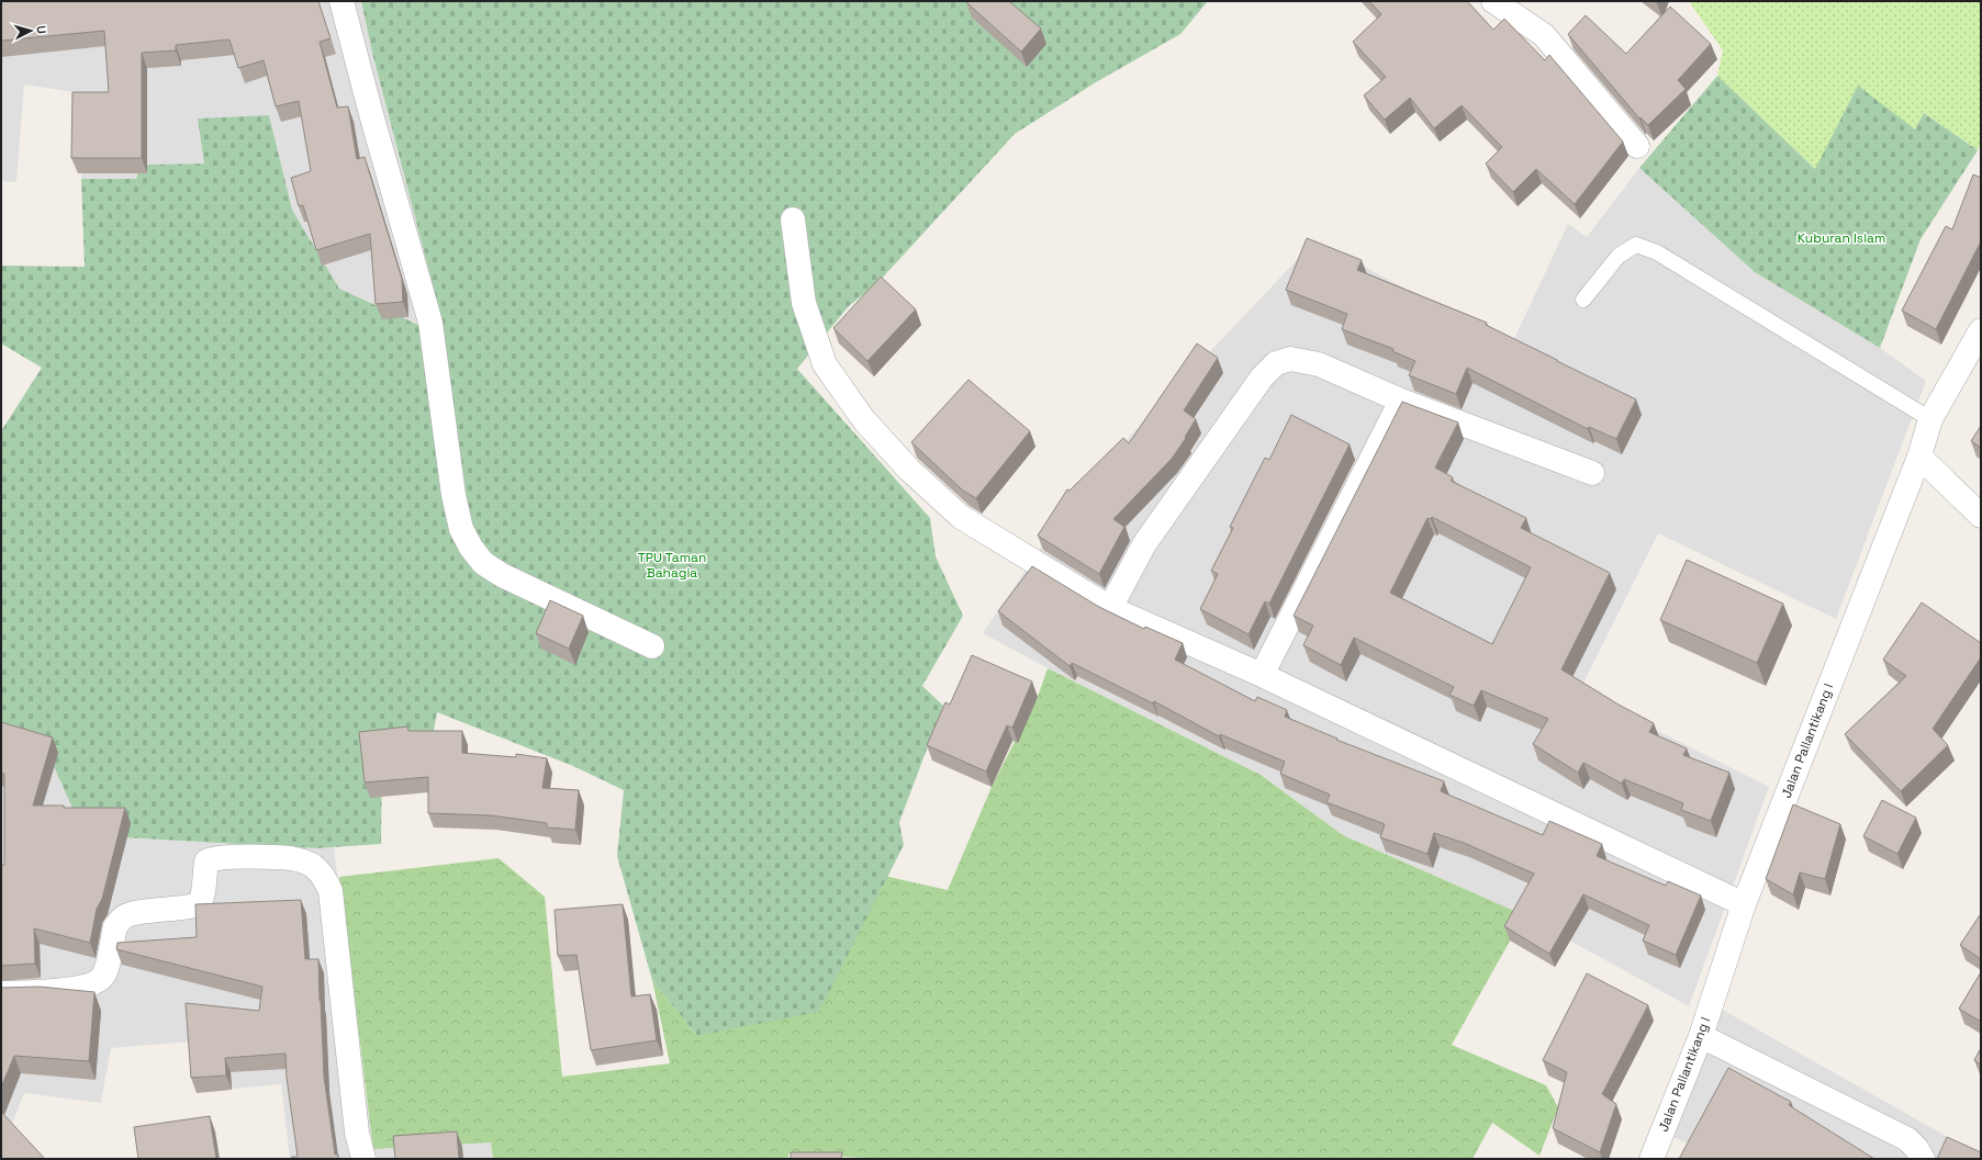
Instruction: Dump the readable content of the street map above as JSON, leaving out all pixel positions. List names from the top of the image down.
{
  "streets": {
    "street": ["Jalan Pallantikang I"]
  },
  "parks": ["Kuburan Islam", "TPU Taman Bahagia"],
  "north": "right"
}
